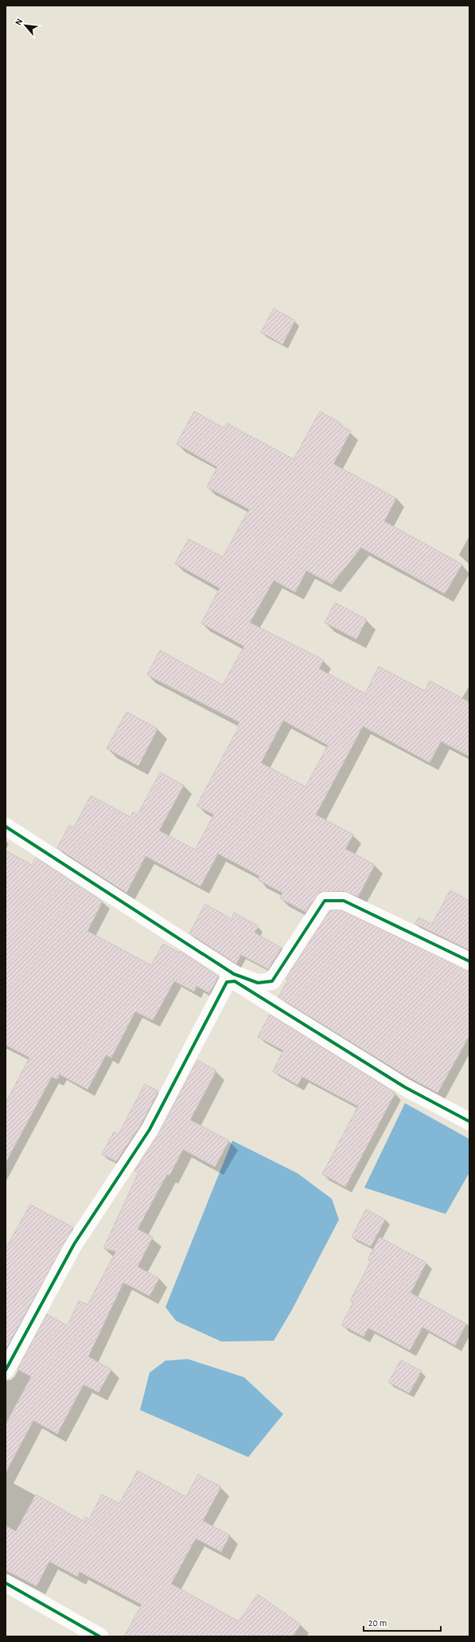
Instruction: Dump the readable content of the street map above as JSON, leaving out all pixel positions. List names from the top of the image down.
{
  "scale_bar": "20 m",
  "north": "top left"
}
